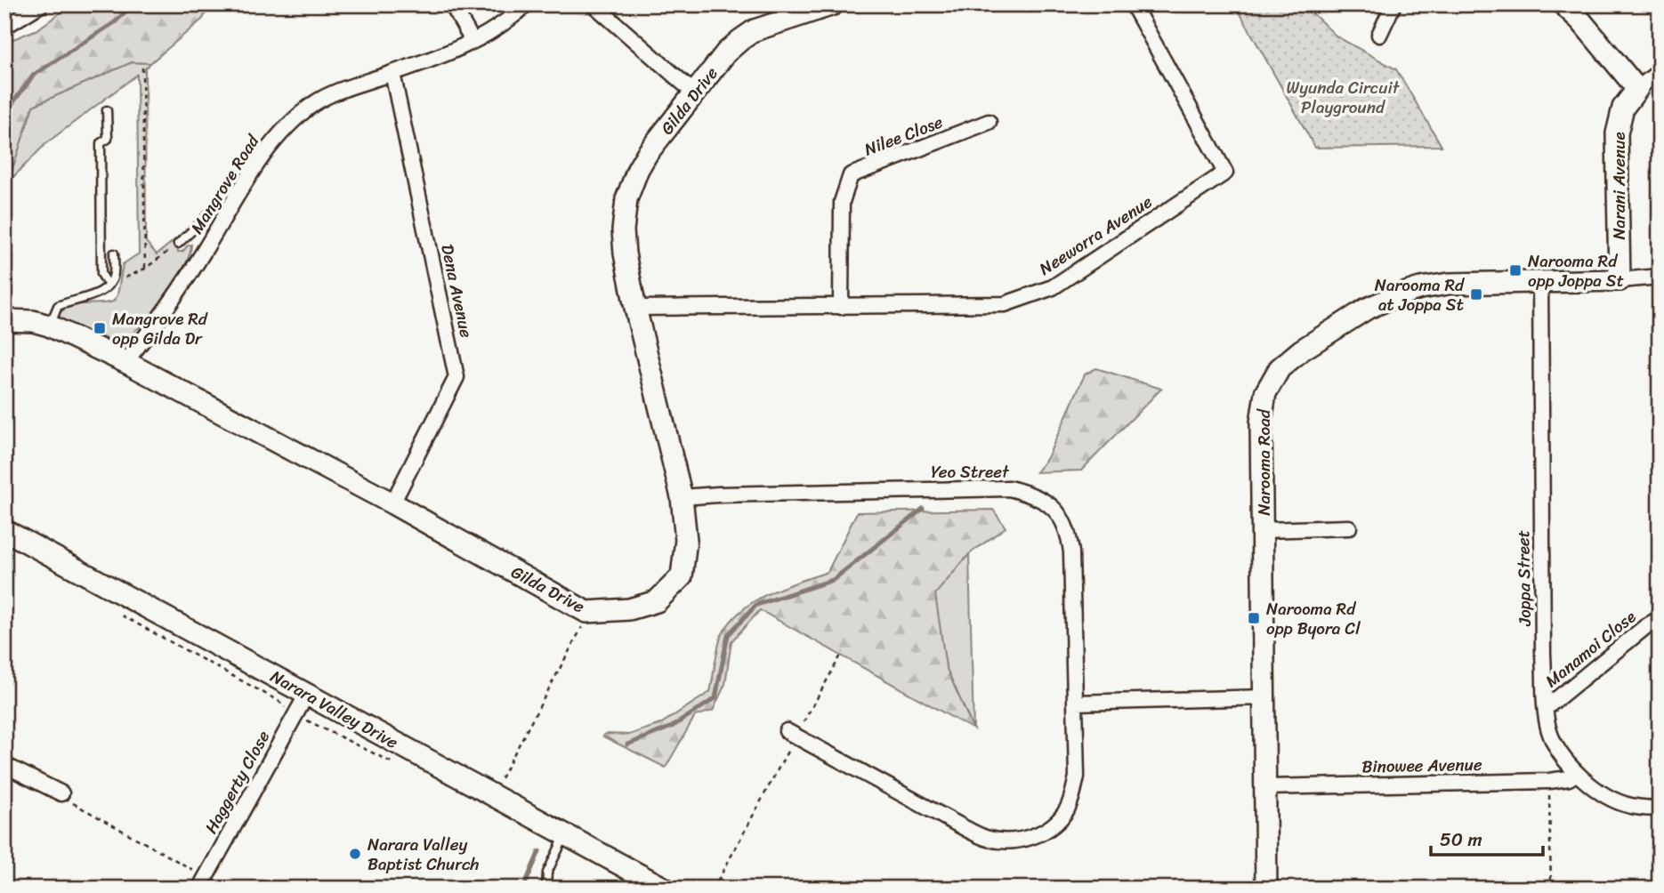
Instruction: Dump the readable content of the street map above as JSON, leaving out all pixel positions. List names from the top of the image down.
{
  "streets": {
    "street": [
      "Gilda Drive",
      "Nilee Close",
      "Mangrove Road",
      "Narani Avenue",
      "Neeworra Avenue",
      "Dena Avenue",
      "Narooma Road",
      "Yeo Street",
      "Joppa Street",
      "Manamoi Close",
      "Narara Valley Drive",
      "Binowee Avenue",
      "Haggerty Close"
    ]
  },
  "crossings": [
    ["Gilda Drive", "Mangrove Road"],
    ["Gilda Drive", "Neeworra Avenue"],
    ["Gilda Drive", "Dena Avenue"],
    ["Gilda Drive", "Yeo Street"],
    ["Nilee Close", "Neeworra Avenue"],
    ["Mangrove Road", "Dena Avenue"],
    ["Narani Avenue", "Narooma Road"],
    ["Narooma Road", "Joppa Street"],
    ["Narooma Road", "Binowee Avenue"],
    ["Joppa Street", "Manamoi Close"],
    ["Joppa Street", "Binowee Avenue"],
    ["Narara Valley Drive", "Haggerty Close"]
  ],
  "parks": ["Wyunda Circuit Playground"],
  "places": {
    "transit": [
      "Narooma Rd opp Joppa St",
      "Narooma Rd at Joppa St",
      "Mangrove Rd opp Gilda Dr",
      "Narooma Rd opp Byora Cl"
    ],
    "other": ["Narara Valley Baptist Church"]
  },
  "scale_bar": "50 m"
}
